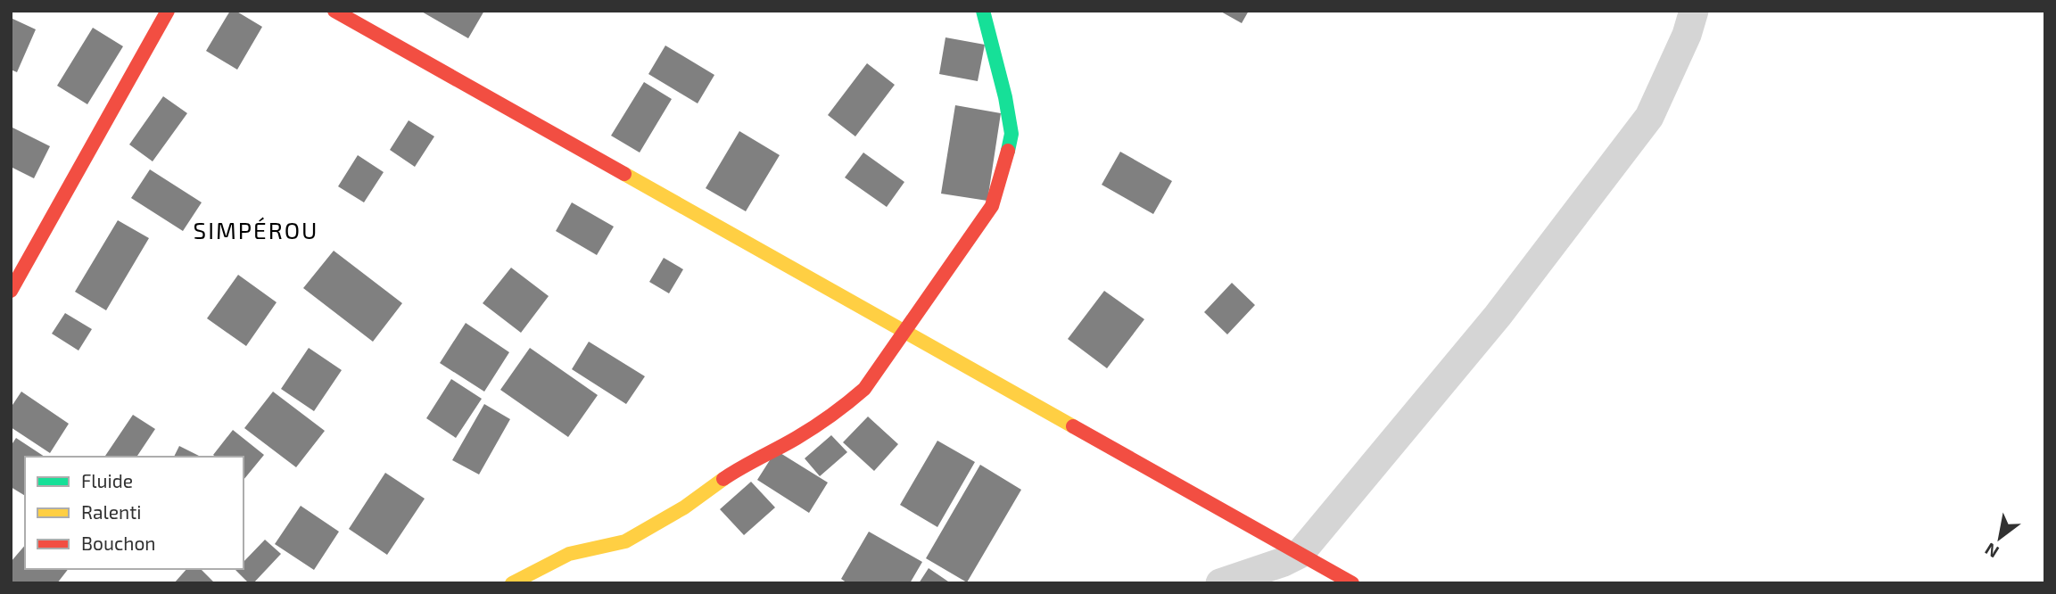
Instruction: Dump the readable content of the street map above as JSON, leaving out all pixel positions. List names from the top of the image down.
{
  "districts": ["SIMPÉROU"],
  "legend": ["Fluide", "Ralenti", "Bouchon"],
  "north": "bottom left"
}
